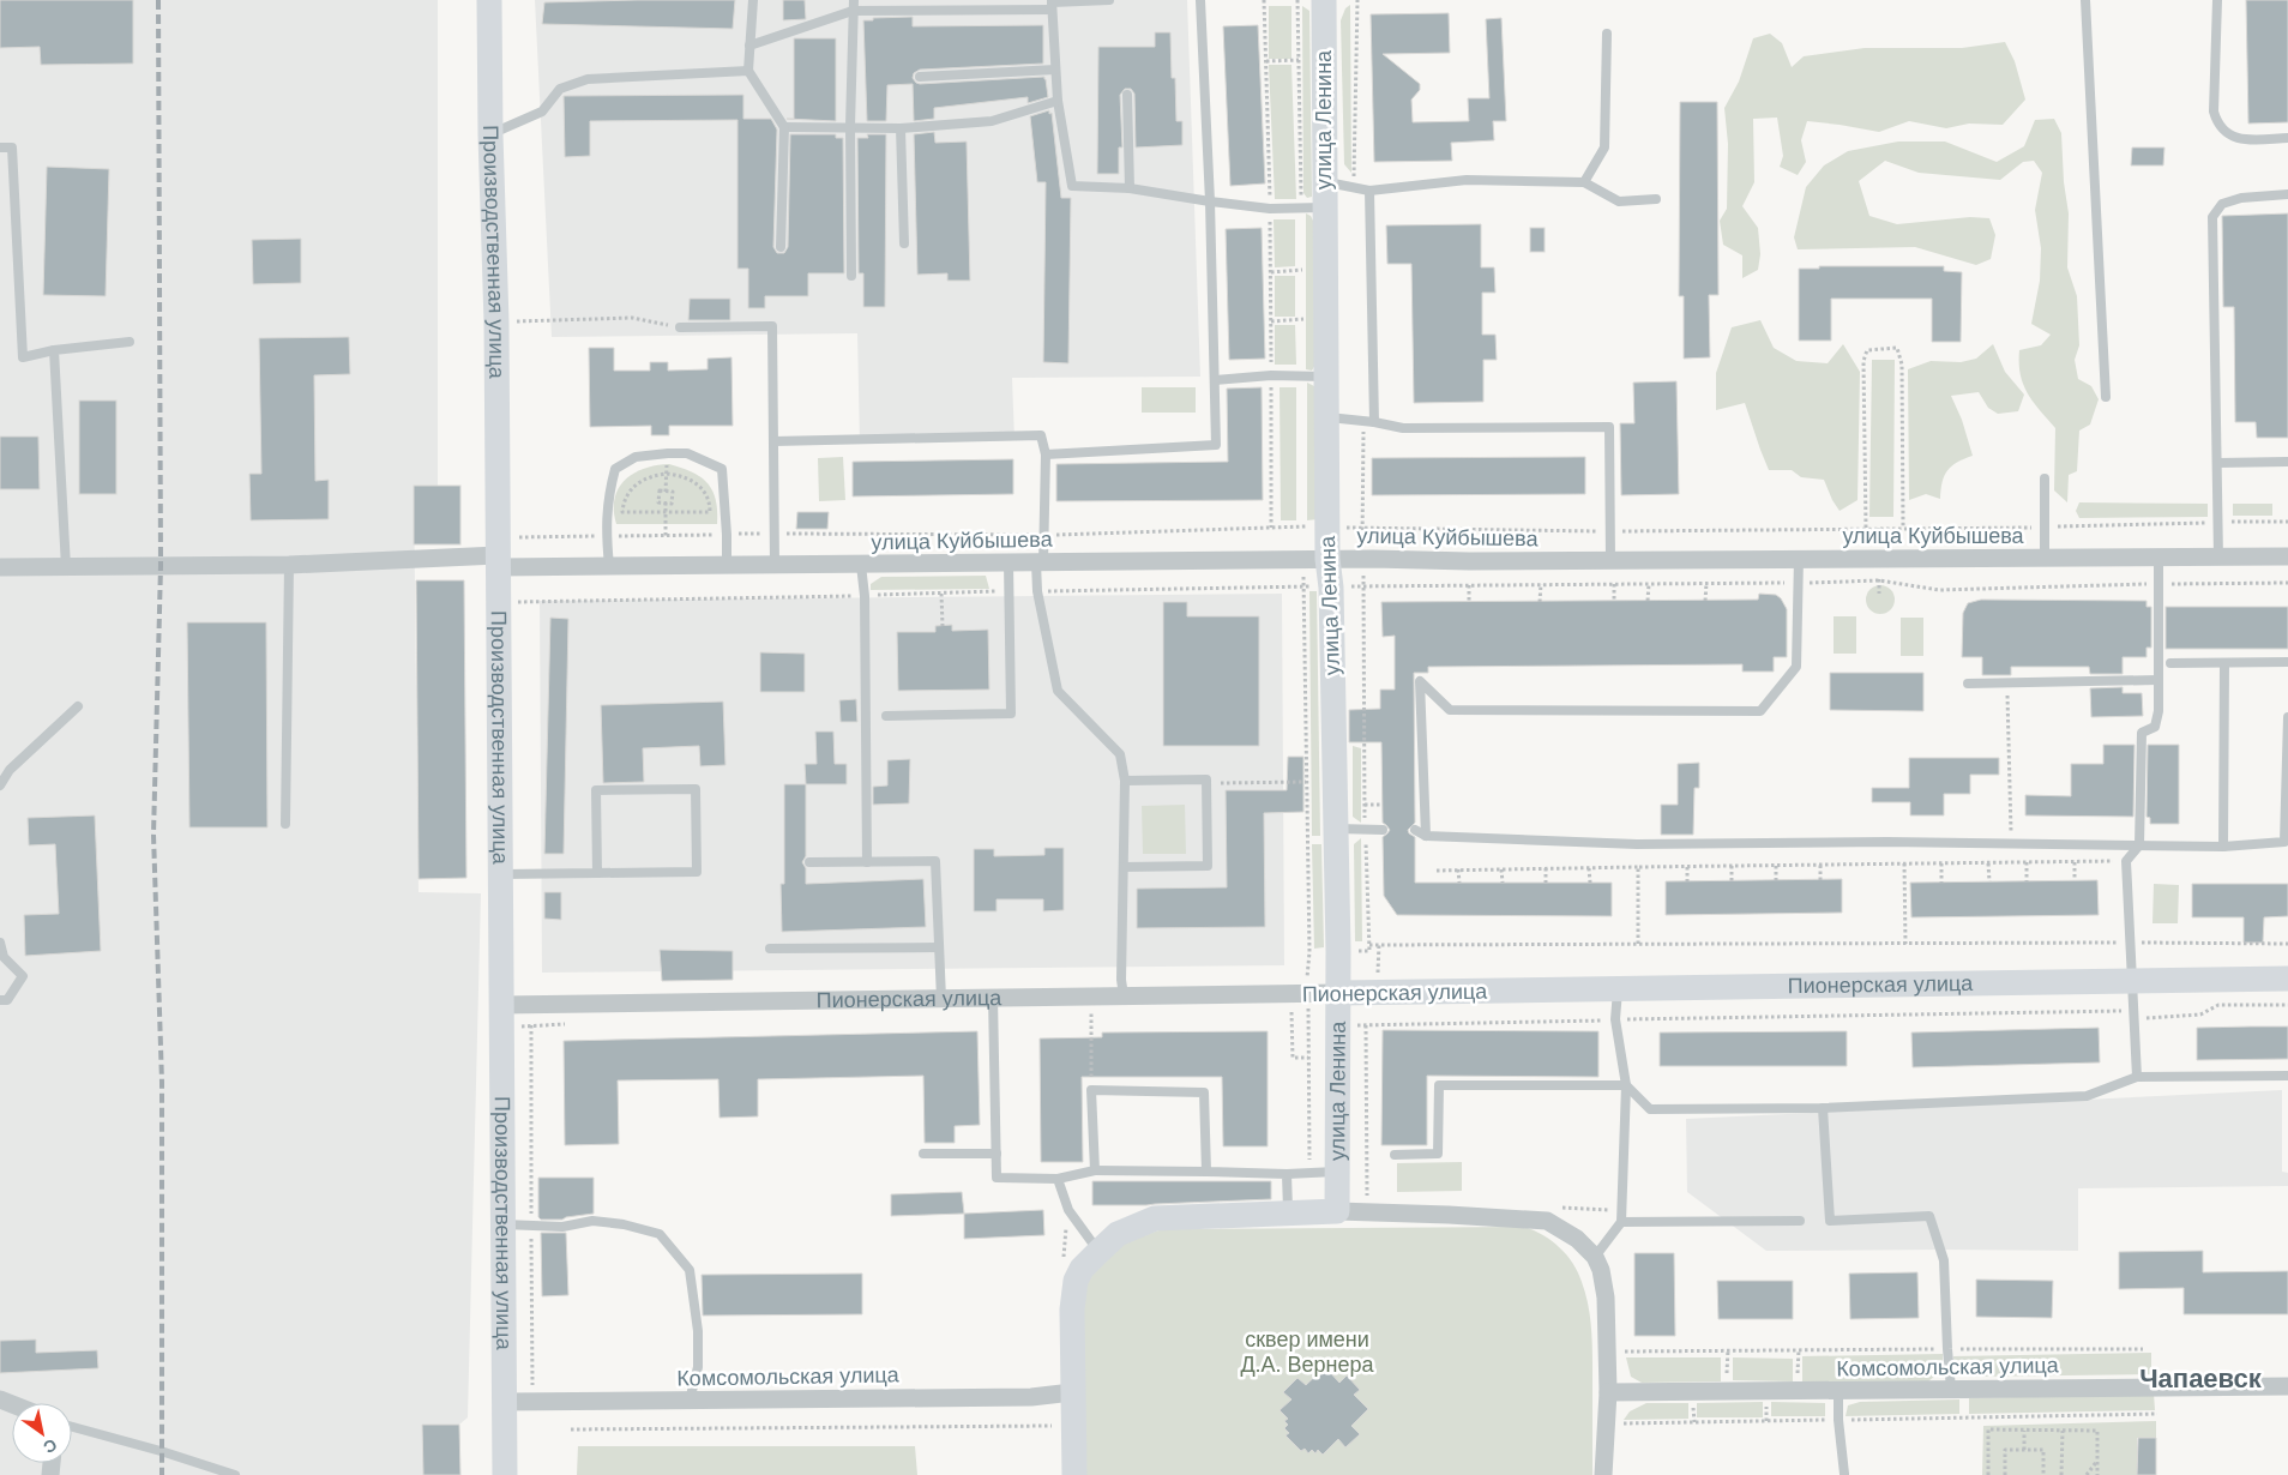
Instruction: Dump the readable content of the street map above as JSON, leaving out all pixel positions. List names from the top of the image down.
{
  "streets": {
    "street": [
      "улица Ленина",
      "Производственная улица",
      "улица Куйбышева",
      "Пионерская улица",
      "Комсомольская улица"
    ]
  },
  "crossings": [
    ["улица Ленина", "улица Куйбышева"],
    ["улица Ленина", "Пионерская улица"],
    ["Производственная улица", "улица Куйбышева"],
    ["Производственная улица", "Пионерская улица"],
    ["Производственная улица", "Комсомольская улица"]
  ],
  "districts": ["Чапаевск"],
  "parks": ["сквер имени Д.А. Вернера"],
  "north": "bottom right"
}
